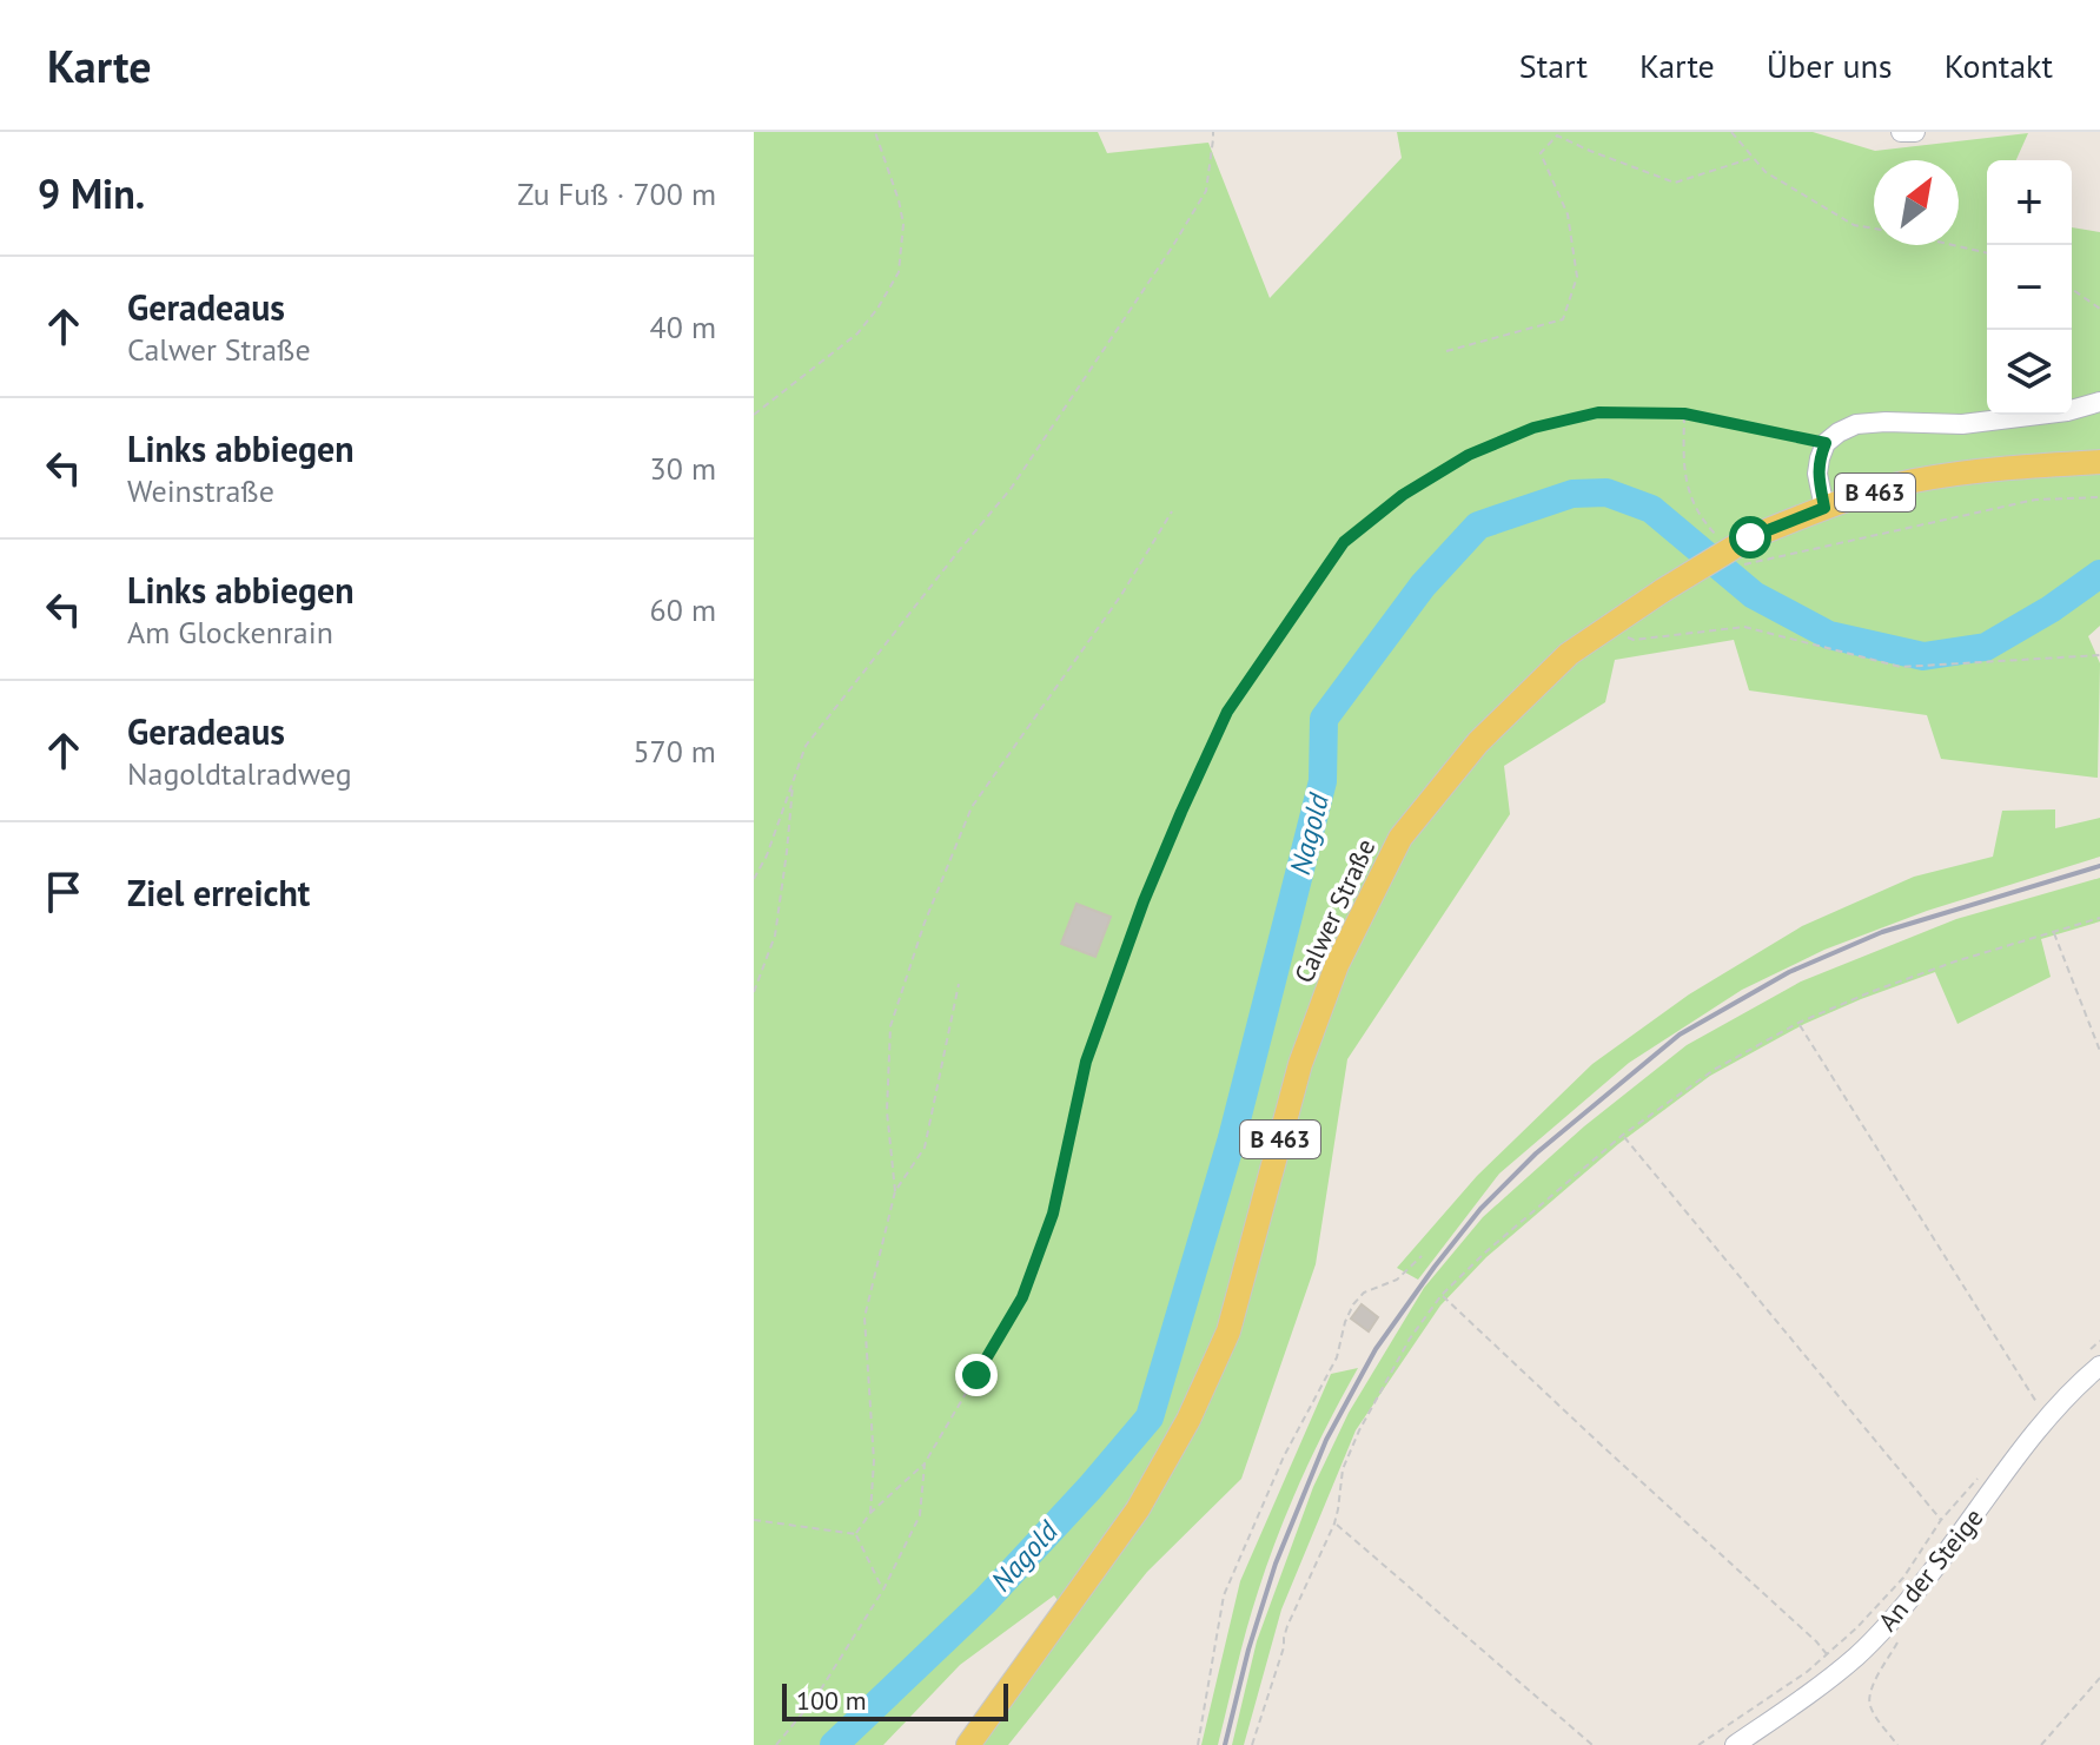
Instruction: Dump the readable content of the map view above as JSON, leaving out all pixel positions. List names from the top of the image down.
{
  "streets": {
    "main road": ["B 463", "Calwer Straße"],
    "street": ["An der Steige"]
  },
  "water": ["Nagold"],
  "scale_bar": "100 m",
  "north": "top right",
  "page": {
    "header": "Karte",
    "nav": [
      "Start",
      "Karte",
      "Über uns",
      "Kontakt"
    ],
    "heading": ["9 Min.", "Zu Fuß · 700 m"],
    "map_buttons": ["+", "−"],
    "list": [
      ["Geradeaus", "Calwer Straße", "40 m"],
      ["Links abbiegen", "Weinstraße", "30 m"],
      ["Links abbiegen", "Am Glockenrain", "60 m"],
      ["Geradeaus", "Nagoldtalradweg", "570 m"],
      "Ziel erreicht"
    ],
    "scale": "100 m"
  }
}
